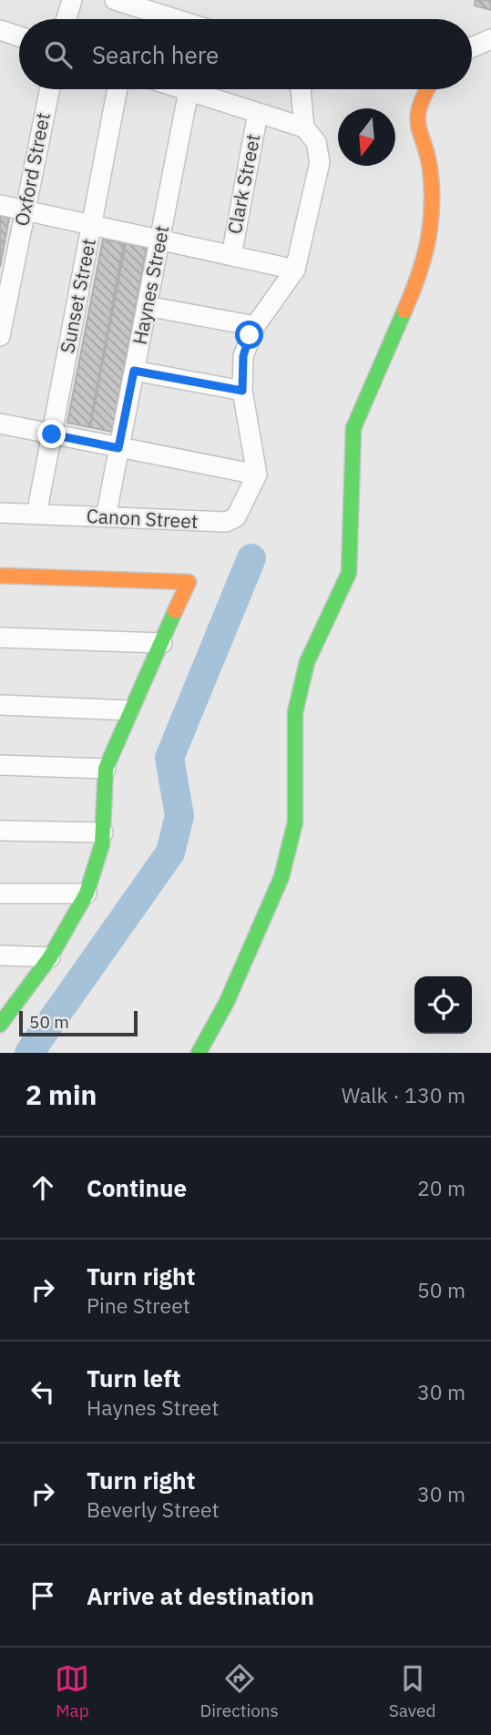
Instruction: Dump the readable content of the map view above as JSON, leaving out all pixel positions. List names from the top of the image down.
{
  "streets": {
    "street": [
      "Oxford Street",
      "Clark Street",
      "Haynes Street",
      "Sunset Street",
      "Canon Street"
    ]
  },
  "crossings": [
    ["Haynes Street", "Canon Street"],
    ["Sunset Street", "Canon Street"]
  ],
  "scale_bar": "50 m",
  "north": "bottom",
  "page": {
    "search": "Search here",
    "scale": "50 m",
    "heading": ["2 min", "Walk · 130 m"],
    "list": [
      ["Continue", "20 m"],
      ["Turn right", "Pine Street", "50 m"],
      ["Turn left", "Haynes Street", "30 m"],
      ["Turn right", "Beverly Street", "30 m"],
      "Arrive at destination"
    ],
    "nav": ["Map", "Directions", "Saved"]
  }
}
